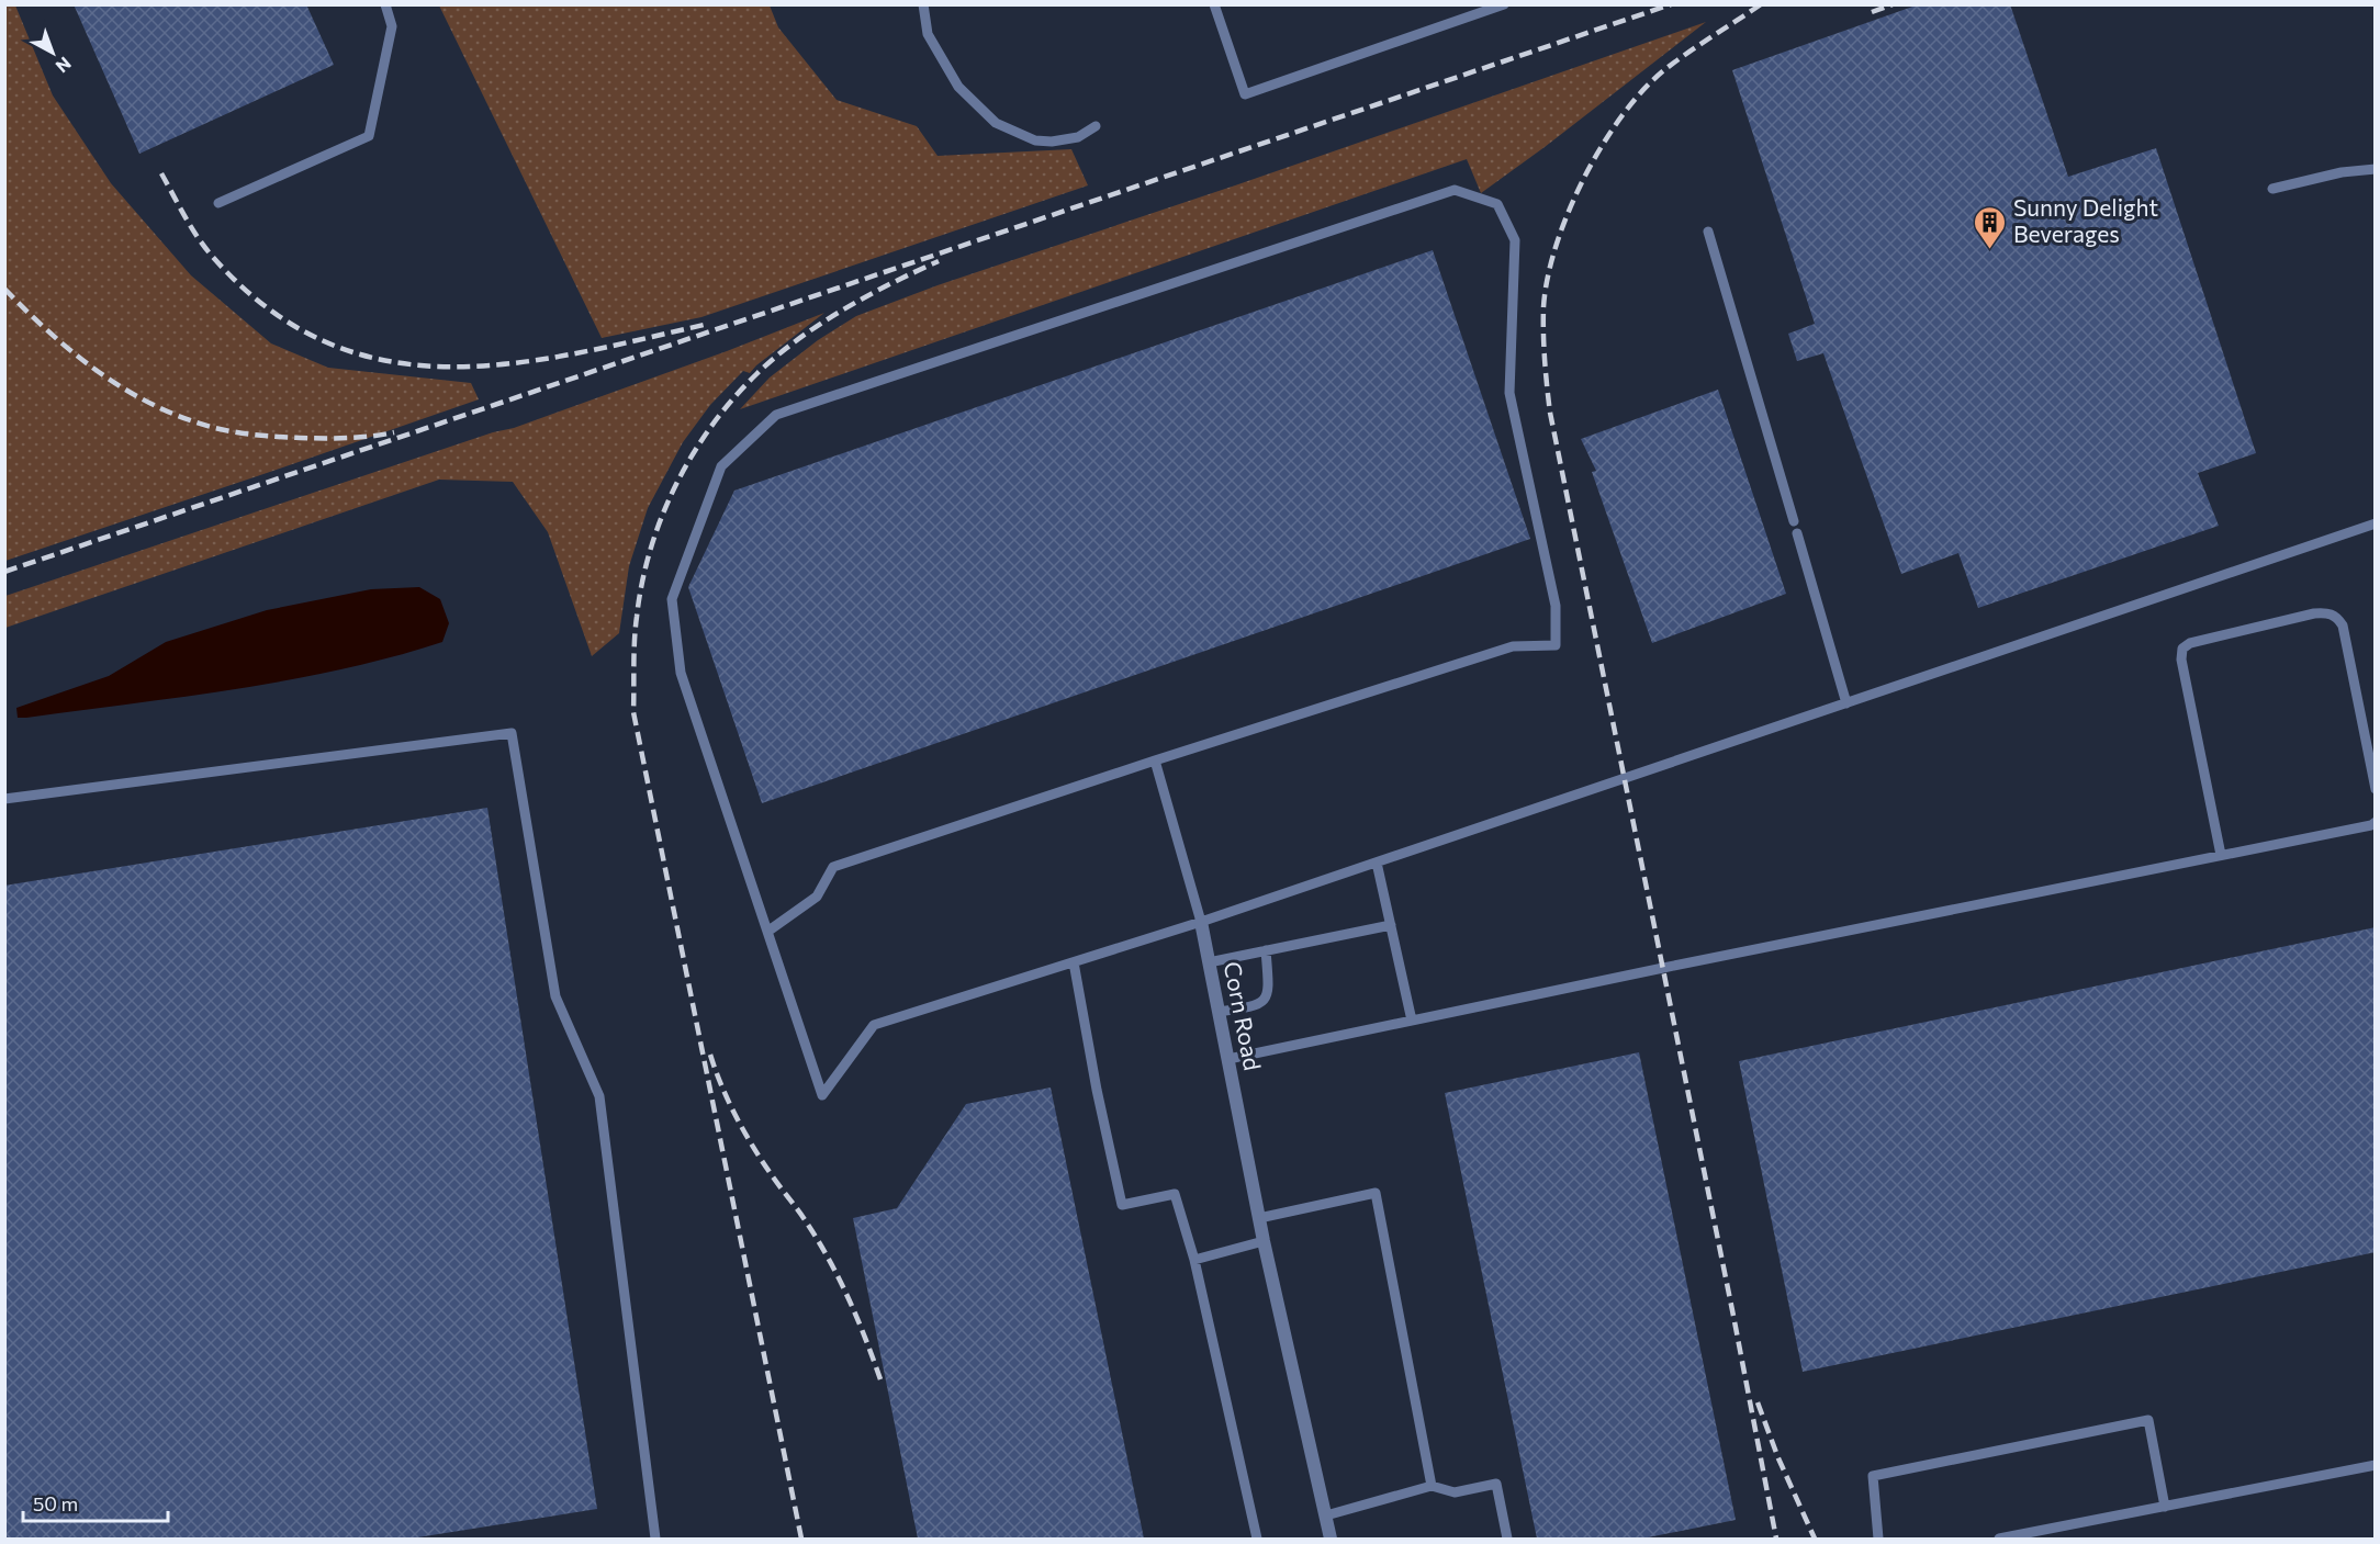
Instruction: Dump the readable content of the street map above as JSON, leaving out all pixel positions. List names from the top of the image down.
{
  "streets": {
    "street": ["Corn Road"]
  },
  "places": {
    "building": ["Sunny Delight Beverages"]
  },
  "scale_bar": "50 m",
  "north": "bottom right"
}
